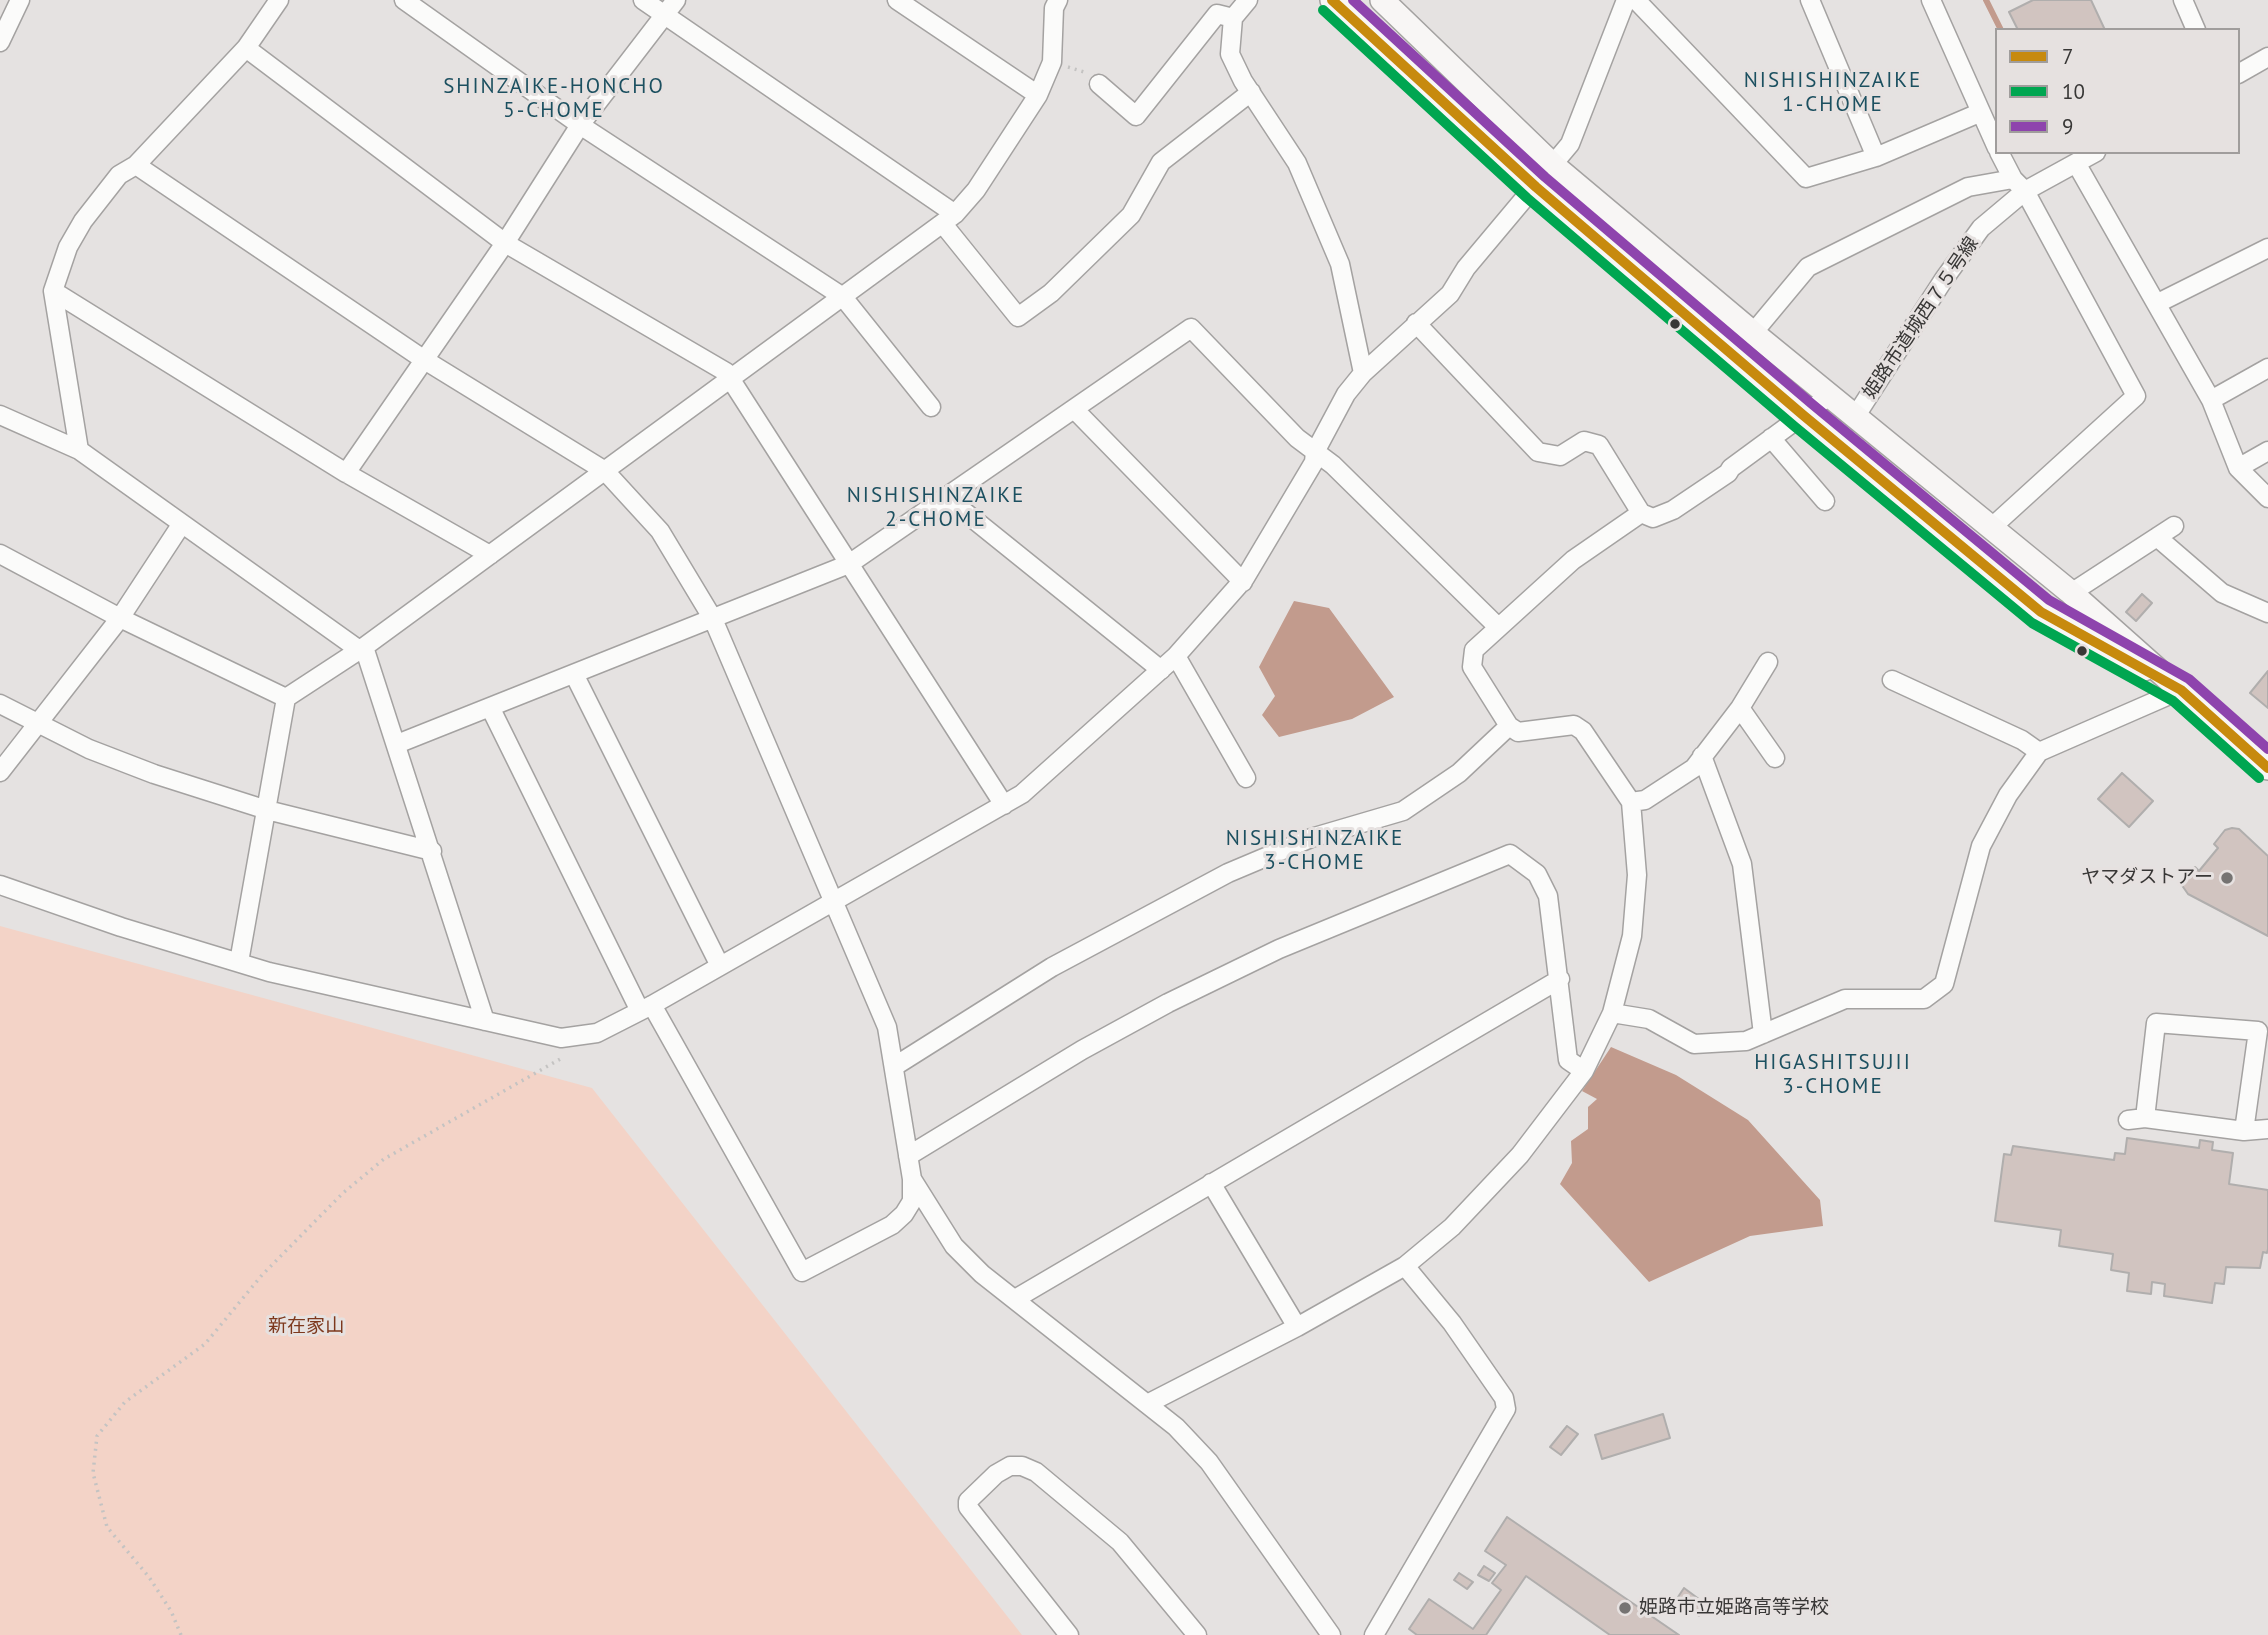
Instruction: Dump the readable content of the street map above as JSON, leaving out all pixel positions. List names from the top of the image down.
{
  "streets": {
    "street": ["姫路市道城西７５号線"]
  },
  "districts": [
    "NISHISHINZAIKE 1-CHOME",
    "SHINZAIKE-HONCHO 5-CHOME",
    "NISHISHINZAIKE 2-CHOME",
    "NISHISHINZAIKE 3-CHOME",
    "HIGASHITSUJII 3-CHOME"
  ],
  "parks": ["新在家山"],
  "places": ["ヤマダストアー", "姫路市立姫路高等学校"],
  "lines": ["transit line 7", "transit line 9", "transit line 10"],
  "legend": ["7", "10", "9"]
}
